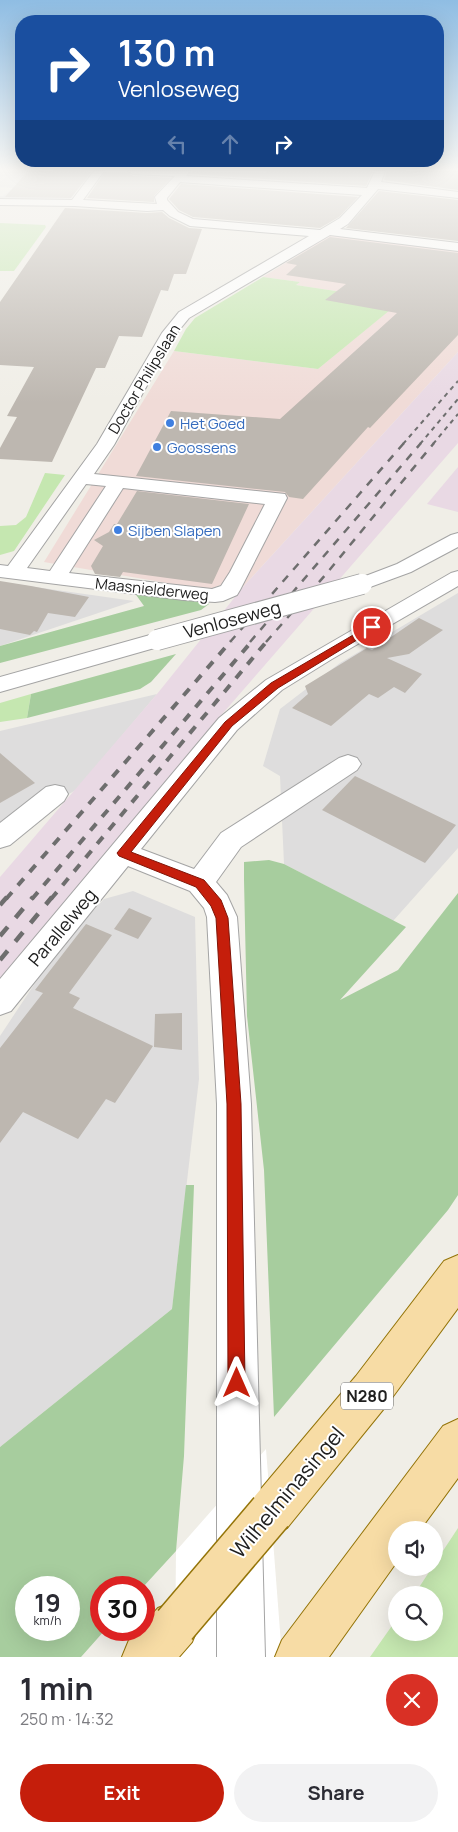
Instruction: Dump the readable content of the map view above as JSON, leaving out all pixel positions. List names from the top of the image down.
{
  "streets": {
    "main road": ["N280", "Wilhelminasingel"],
    "street": [
      "Doctor Philipslaan",
      "Maasnielderweg",
      "Venloseweg",
      "Parallelweg"
    ]
  },
  "crossings": [
    ["Doctor Philipslaan", "Maasnielderweg"]
  ],
  "places": ["Het Goed", "Goossens", "Sijben Slapen"],
  "page": {
    "turn": ["130 m", "Venloseweg"],
    "speed": "19 km/h",
    "limit": "30",
    "heading": ["1 min", "250 m · 14:32"],
    "buttons": ["Exit", "Share"]
  }
}
